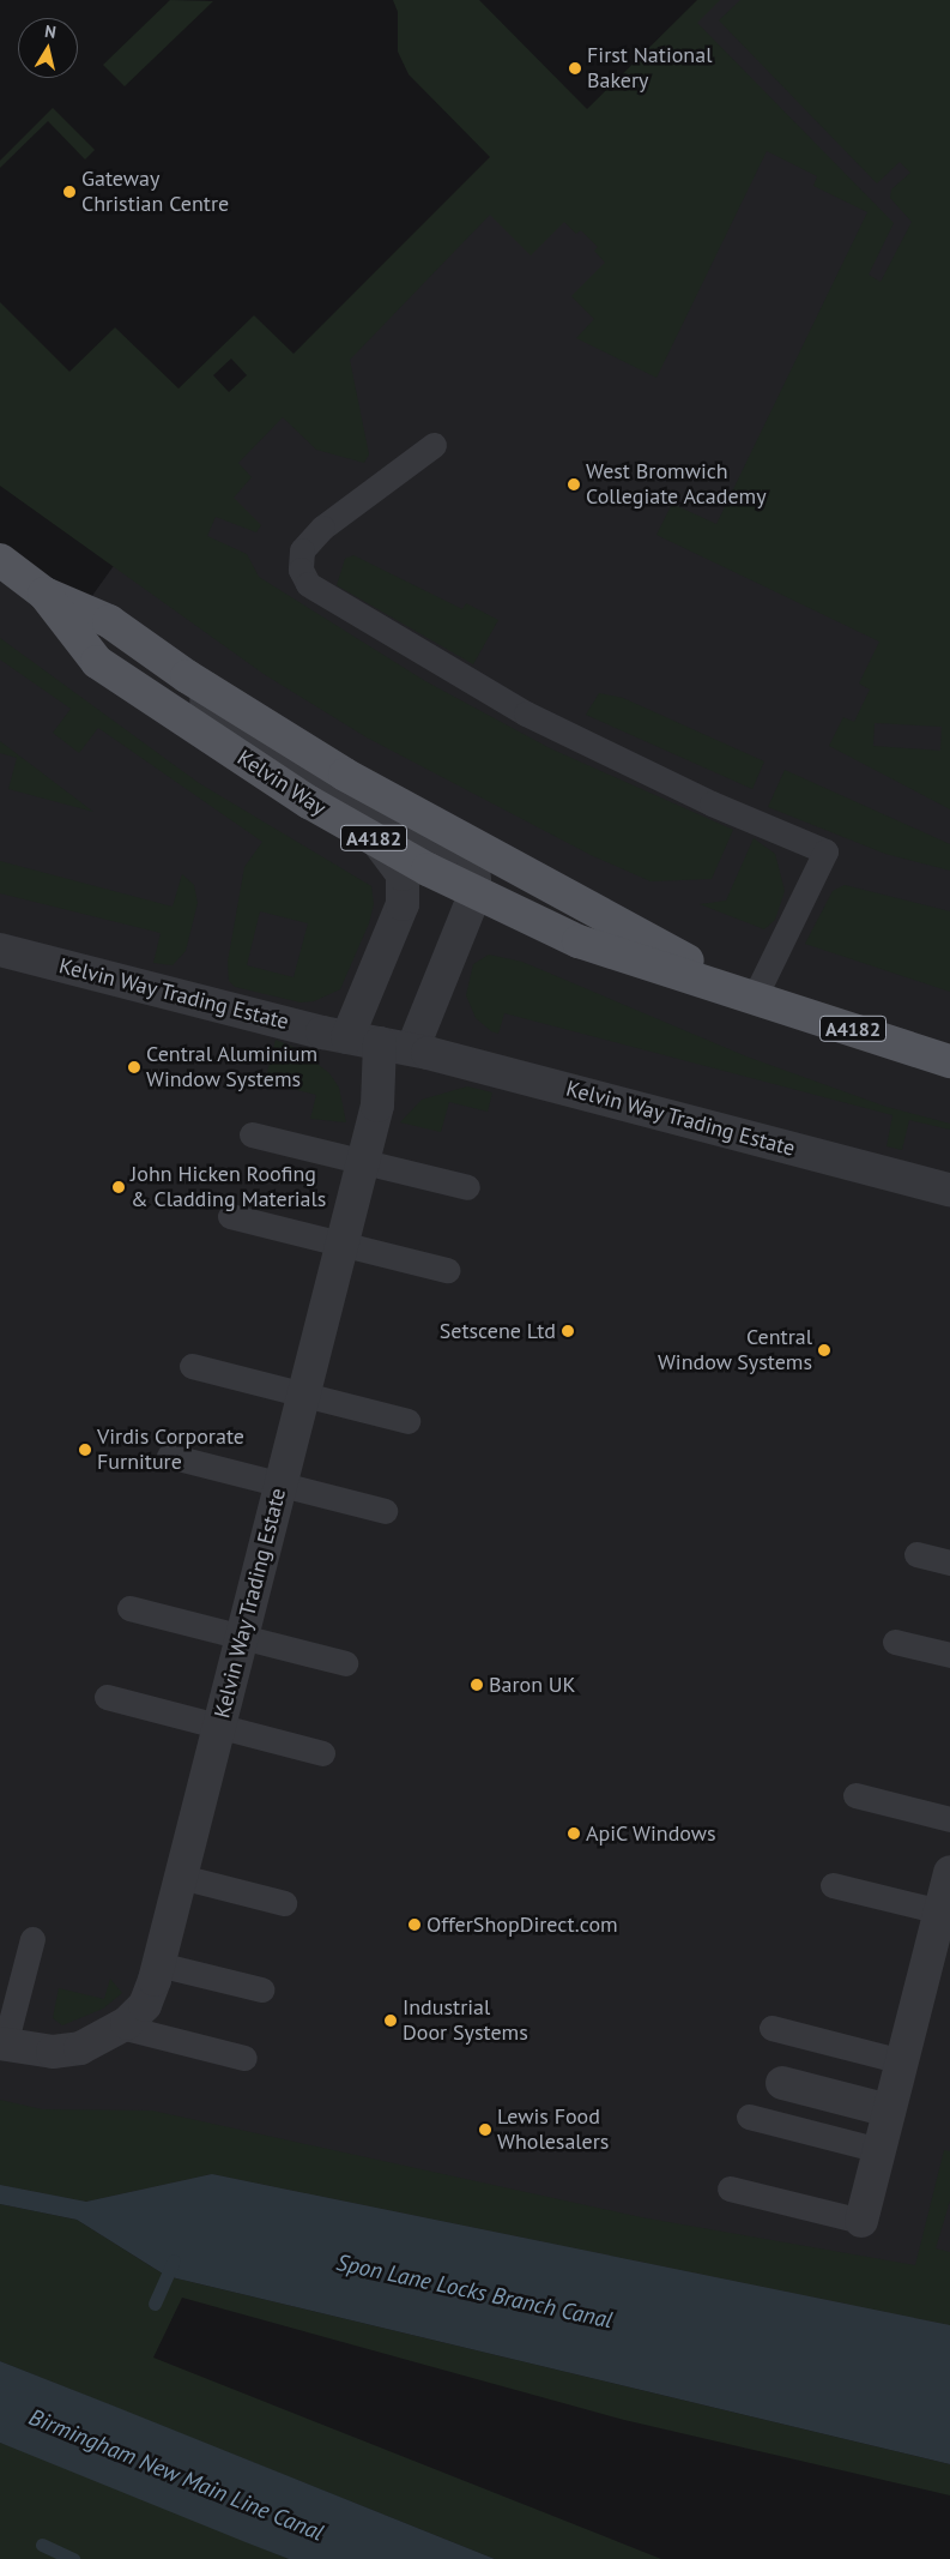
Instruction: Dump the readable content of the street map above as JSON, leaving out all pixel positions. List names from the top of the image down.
{
  "streets": {
    "main road": ["Kelvin Way", "A4182"],
    "street": ["Kelvin Way Trading Estate"]
  },
  "water": ["Spon Lane Locks Branch Canal", "Birmingham New Main Line Canal"],
  "places": [
    "First National Bakery",
    "Gateway Christian Centre",
    "West Bromwich Collegiate Academy",
    "Central Aluminium Window Systems",
    "John Hicken Roofing & Cladding Materials",
    "Setscene Ltd",
    "Central Window Systems",
    "Virdis Corporate Furniture",
    "Baron UK",
    "ApiC Windows",
    "OfferShopDirect.com",
    "Industrial Door Systems",
    "Lewis Food Wholesalers"
  ],
  "north": "top"
}
